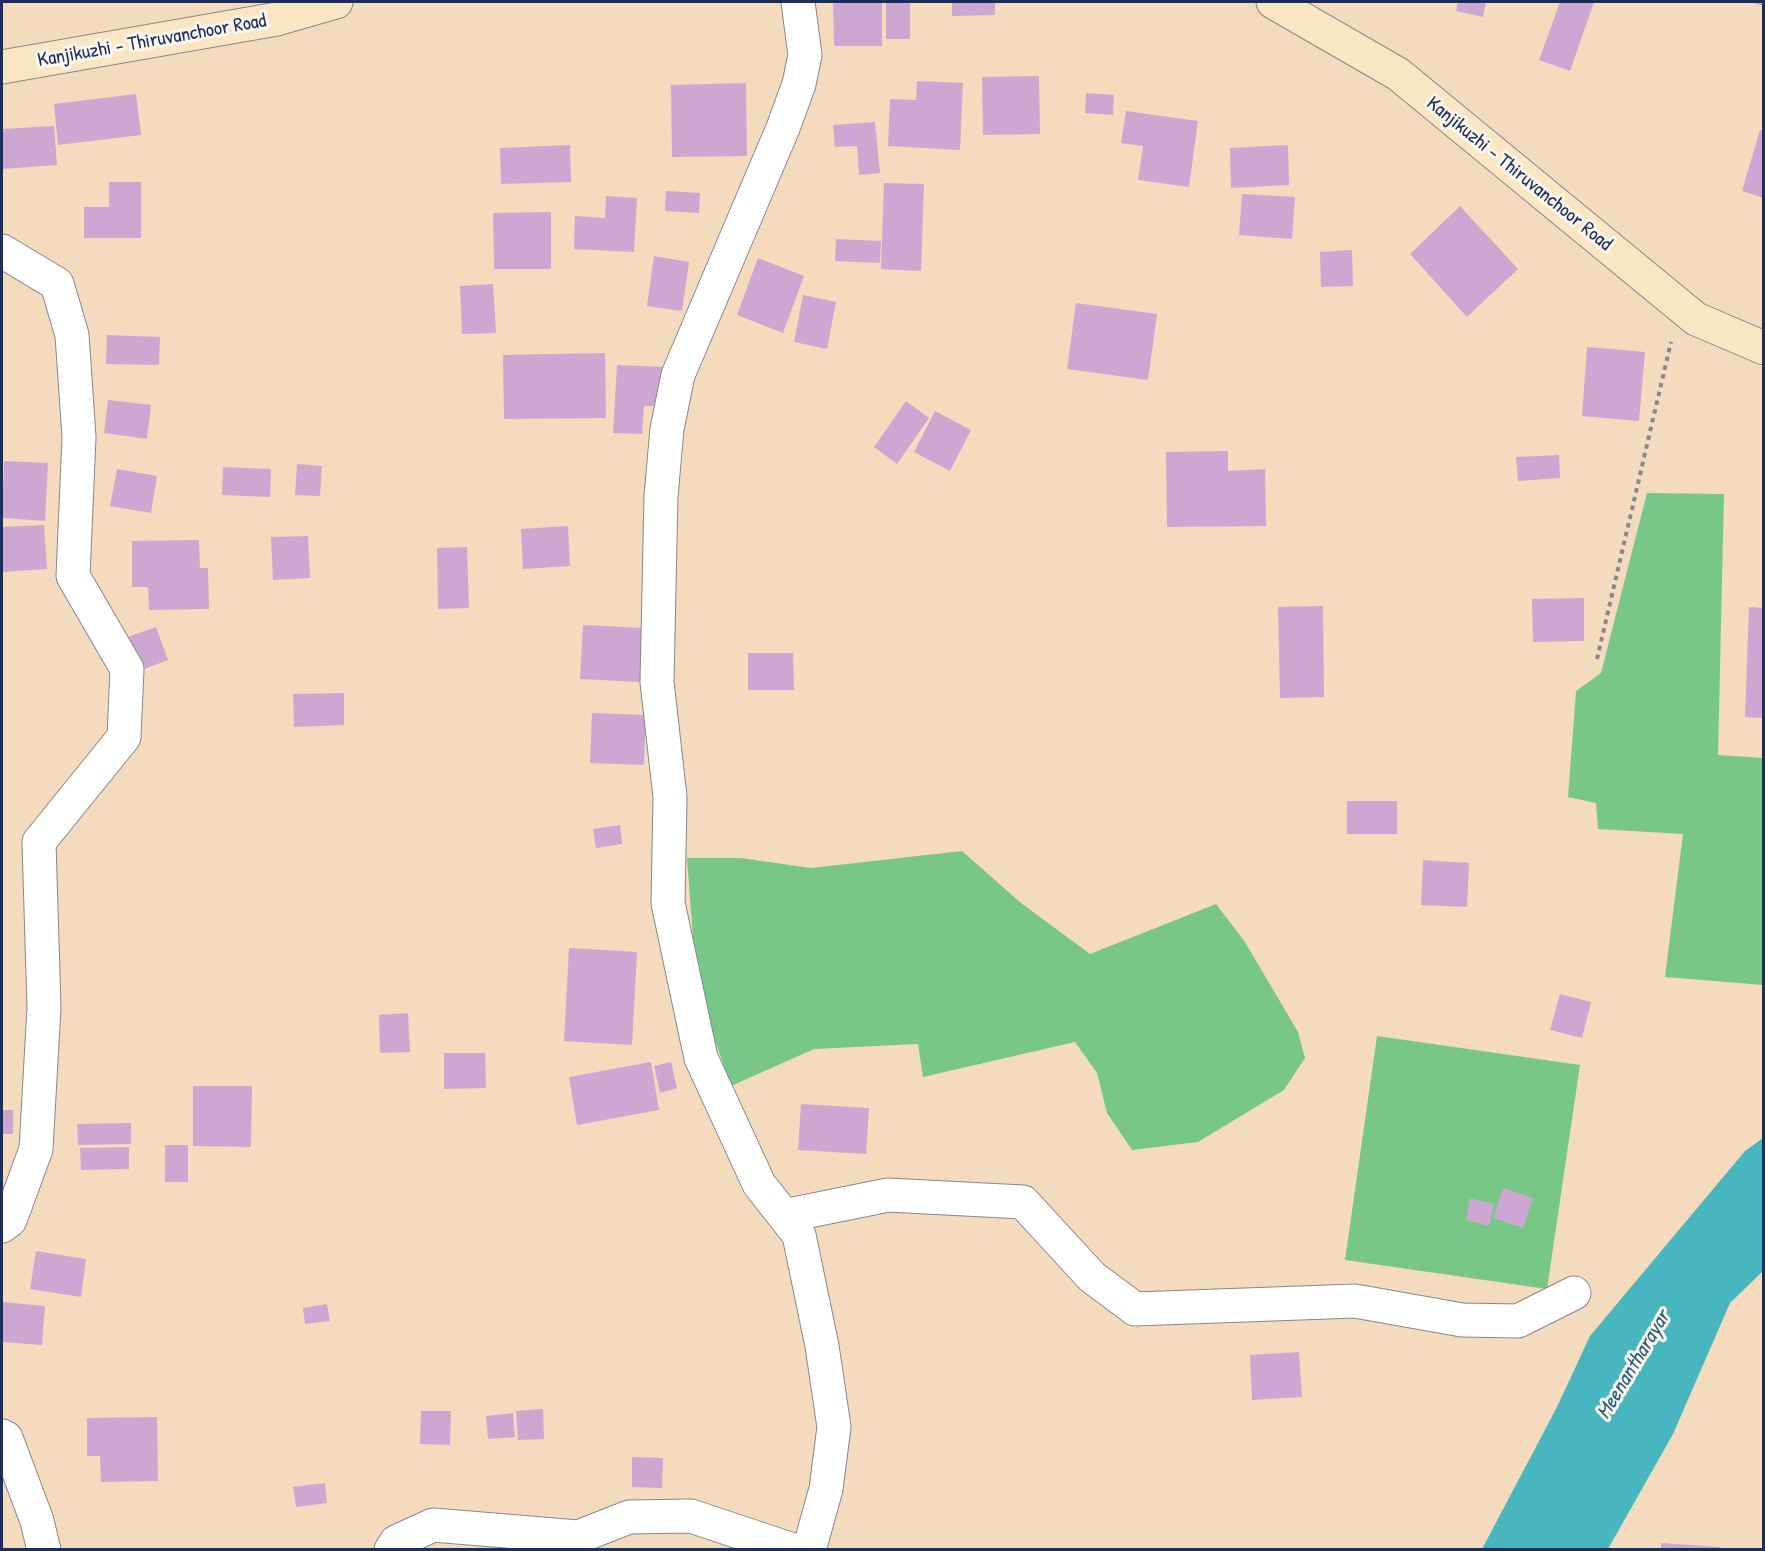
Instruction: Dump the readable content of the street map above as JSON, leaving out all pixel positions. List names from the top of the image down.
{
  "streets": {
    "main road": ["Kanjikuzhi - Thiruvanchoor Road"]
  },
  "water": ["Meenantharayar"]
}
